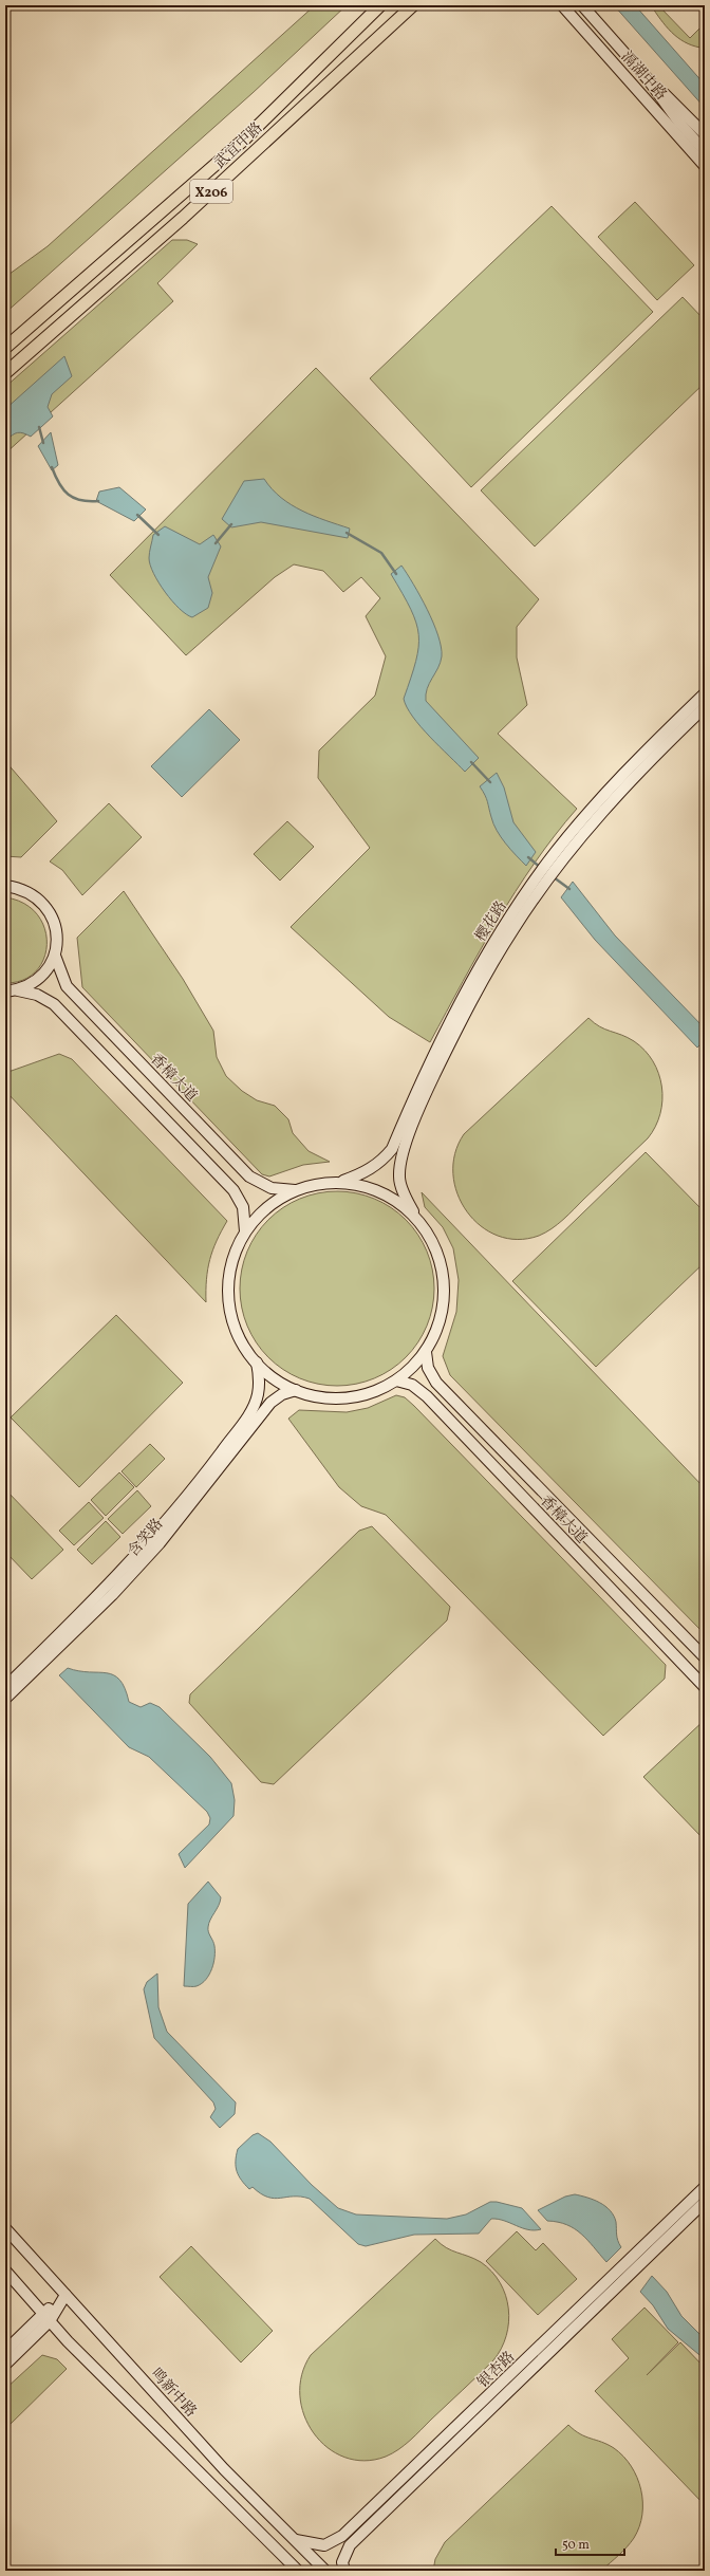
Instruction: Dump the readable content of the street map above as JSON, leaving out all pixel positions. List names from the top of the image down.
{
  "streets": {
    "main road": ["武宜中路", "X206"],
    "street": [
      "滆湖中路",
      "樱花路",
      "香樟大道",
      "含笑路",
      "银杏路",
      "鸣新中路"
    ]
  },
  "crossings": [
    ["银杏路", "鸣新中路"]
  ],
  "scale_bar": "50 m"
}
